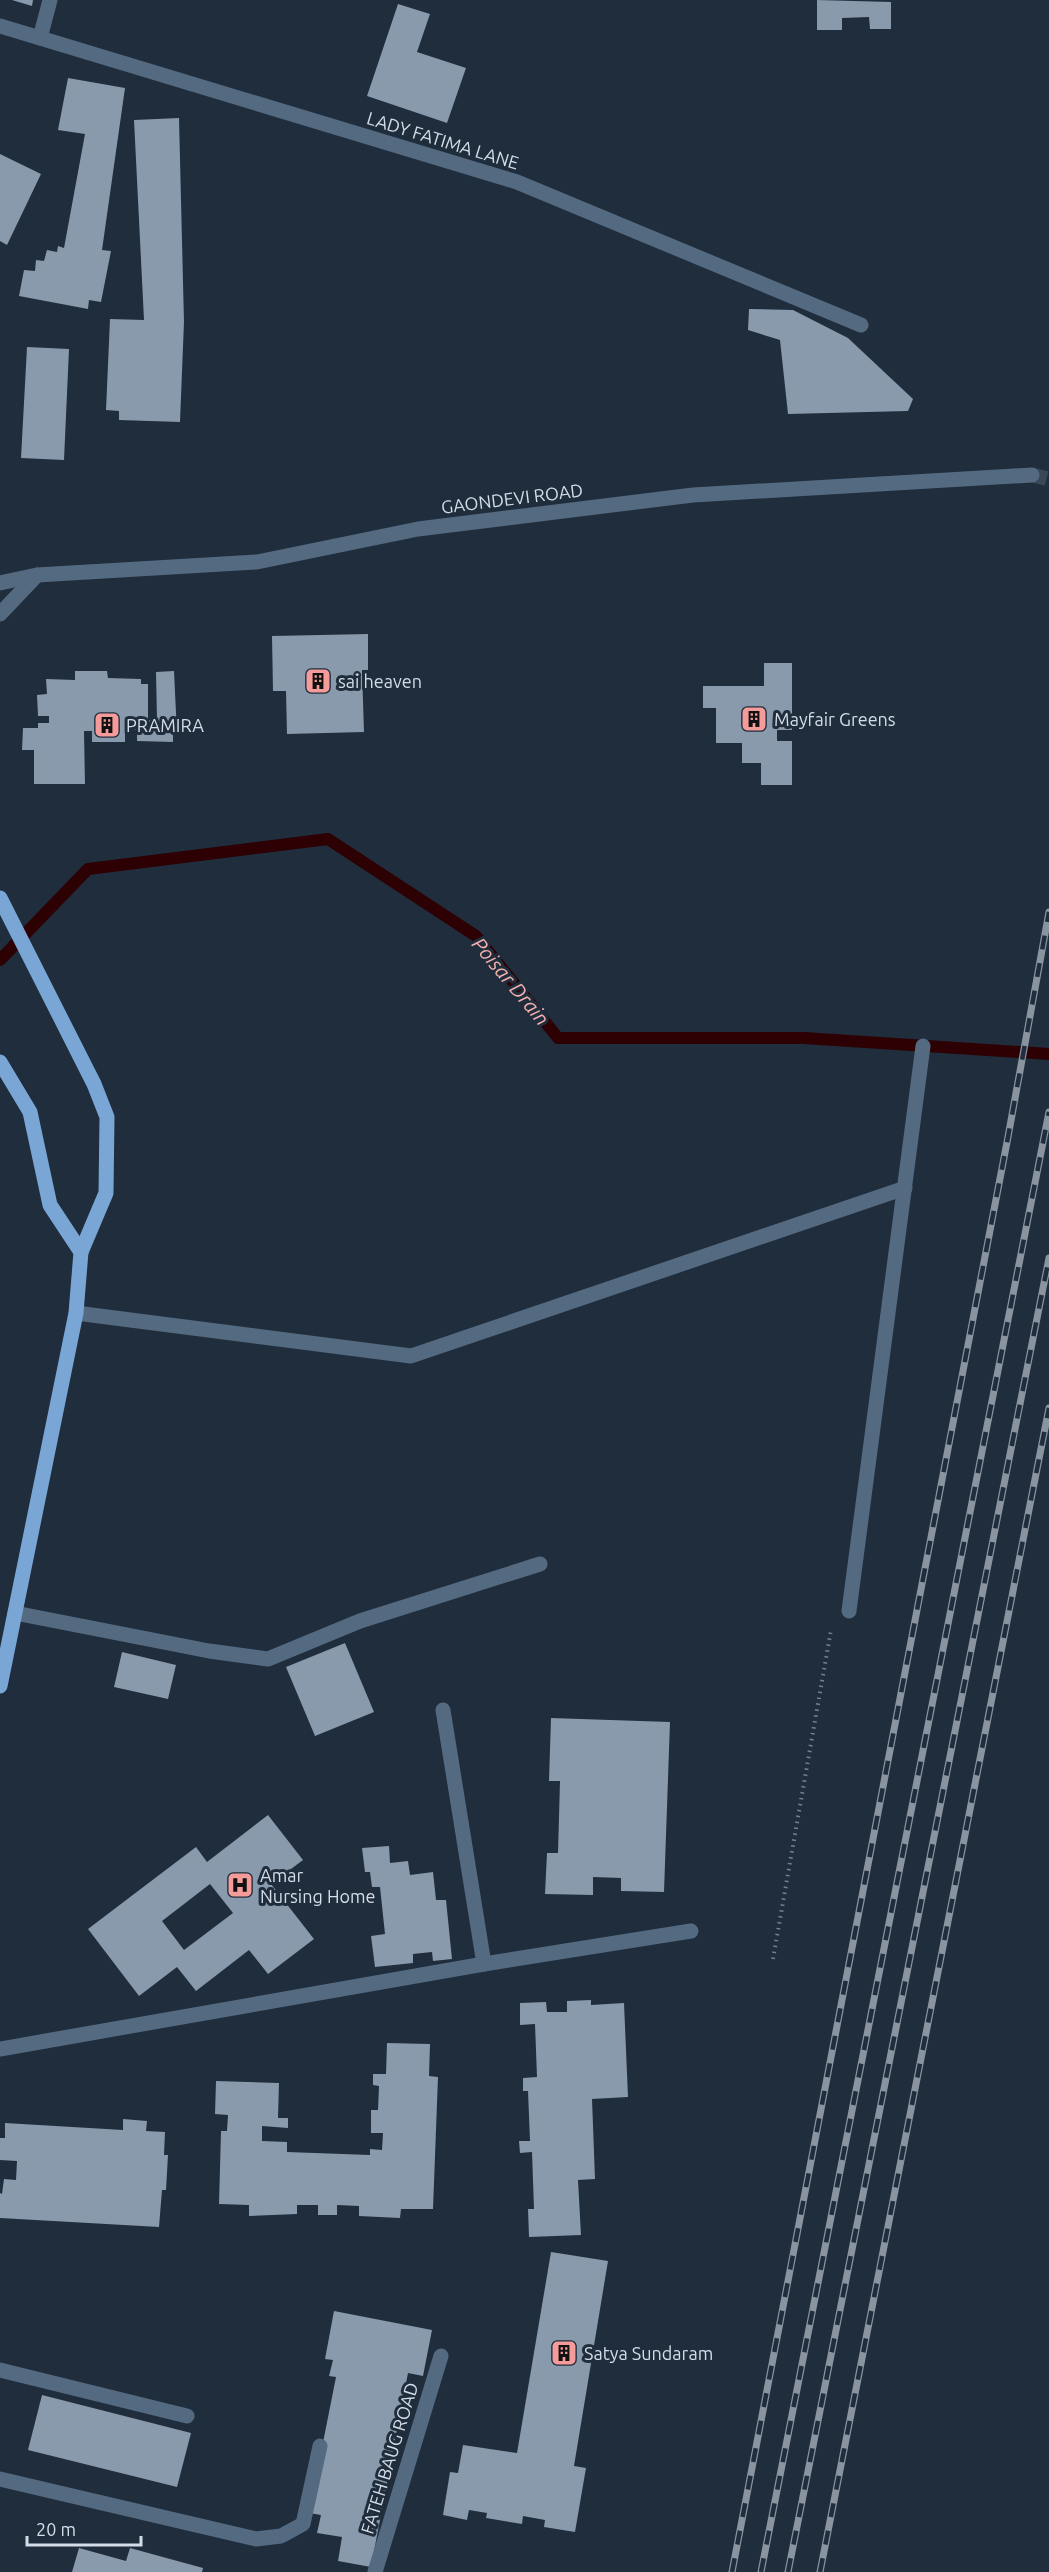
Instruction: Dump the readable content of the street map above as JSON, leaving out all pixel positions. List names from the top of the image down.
{
  "streets": {
    "street": ["LADY FATIMA LANE", "GAONDEVI ROAD", "FATEH BAUG ROAD"]
  },
  "water": ["Poisar Drain"],
  "places": {
    "building": [
      "sai heaven",
      "Mayfair Greens",
      "PRAMIRA",
      "Satya Sundaram"
    ],
    "hospital": ["Amar Nursing Home"]
  },
  "scale_bar": "20 m"
}
